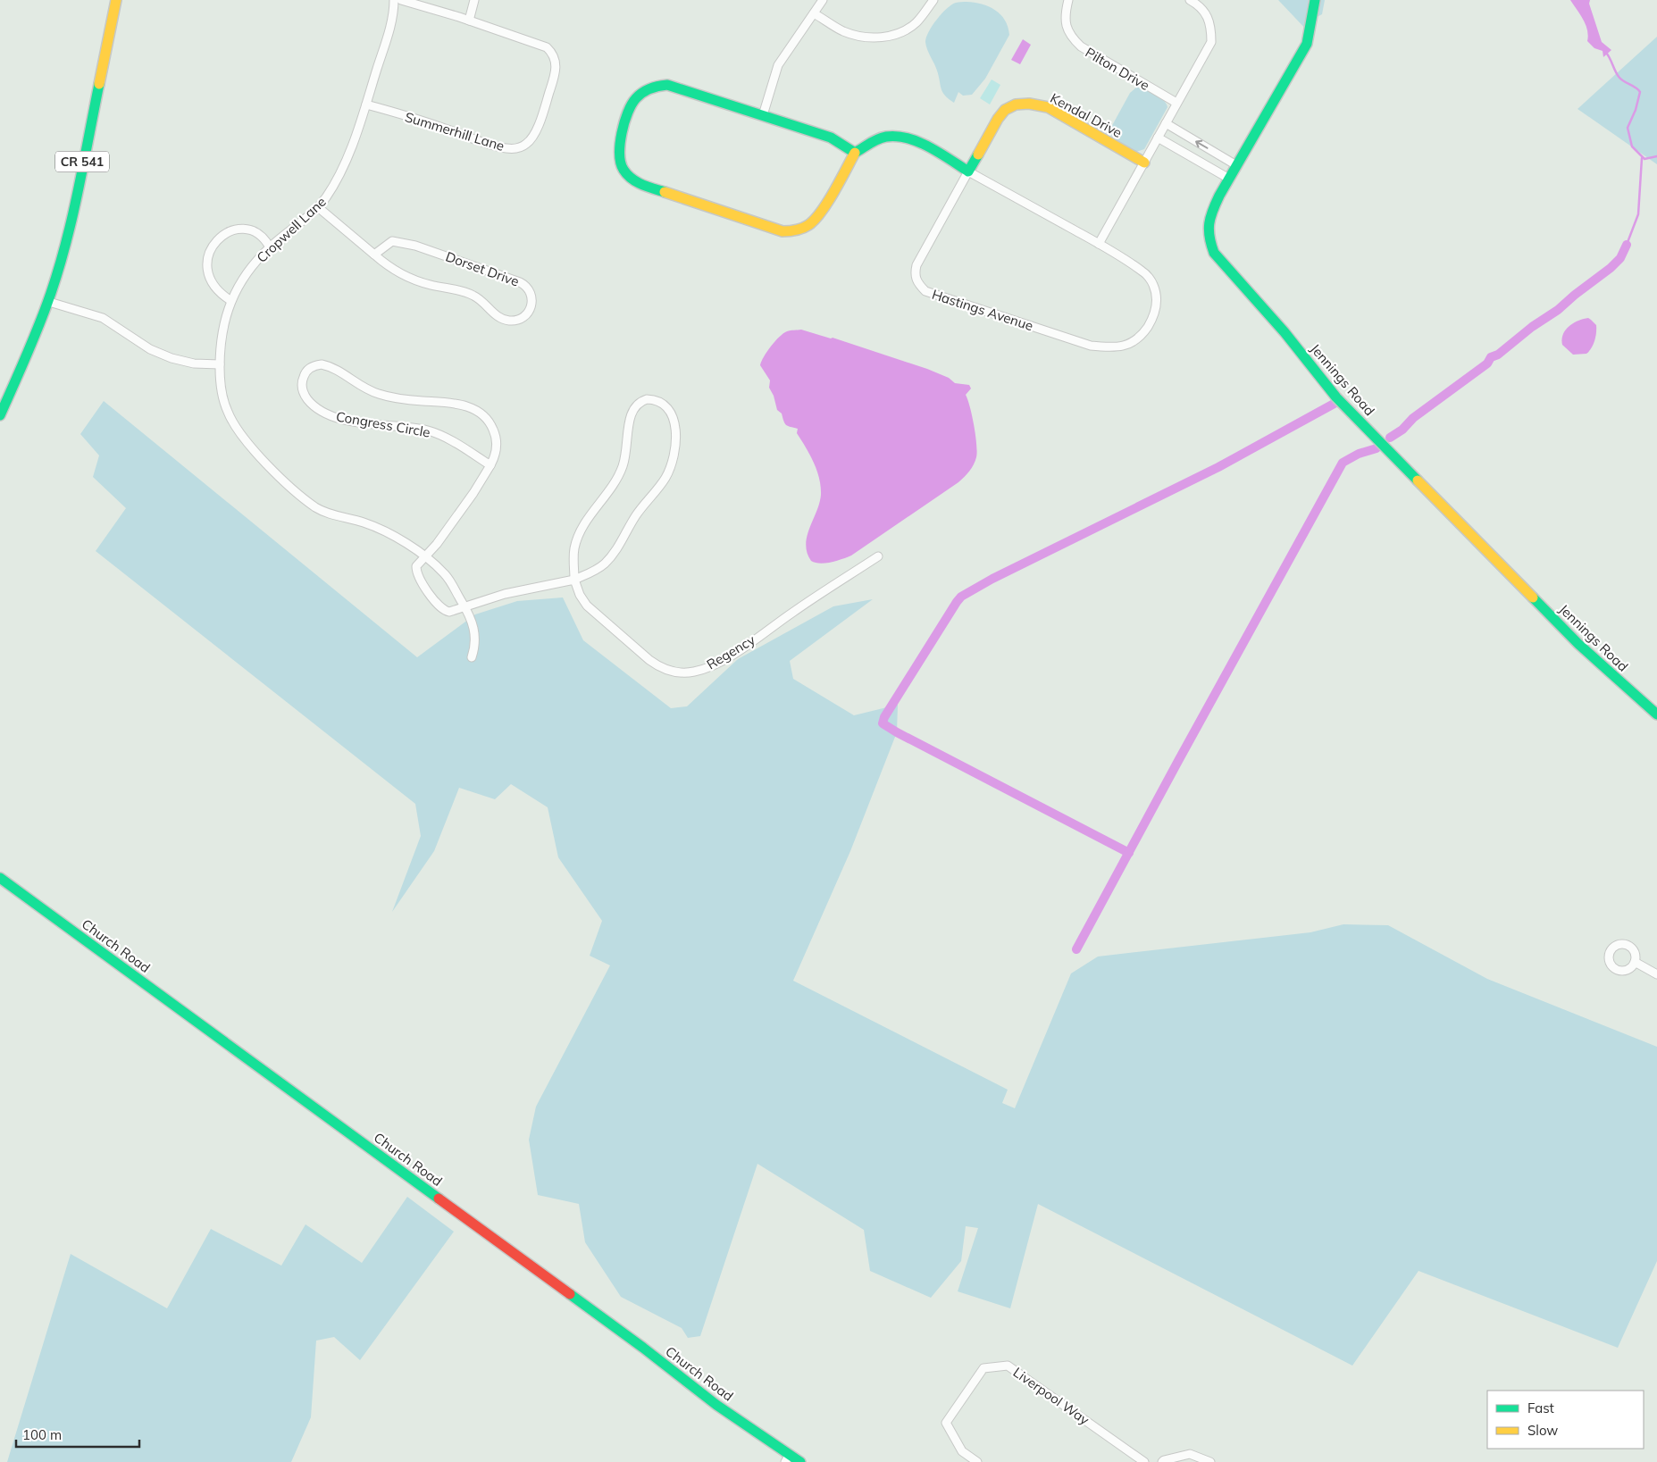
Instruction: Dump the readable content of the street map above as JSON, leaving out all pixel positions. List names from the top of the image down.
{
  "streets": {
    "street": [
      "Pilton Drive",
      "Kendal Drive",
      "Summerhill Lane",
      "CR 541",
      "Cropwell Lane",
      "Dorset Drive",
      "Hastings Avenue",
      "Jennings Road",
      "Congress Circle",
      "Regency",
      "Church Road",
      "Liverpool Way"
    ]
  },
  "crossings": [
    ["Kendal Drive", "Hastings Avenue"],
    ["Summerhill Lane", "Cropwell Lane"],
    ["Cropwell Lane", "Dorset Drive"],
    ["Cropwell Lane", "Congress Circle"]
  ],
  "legend": ["Fast", "Slow"],
  "scale_bar": "100 m"
}
